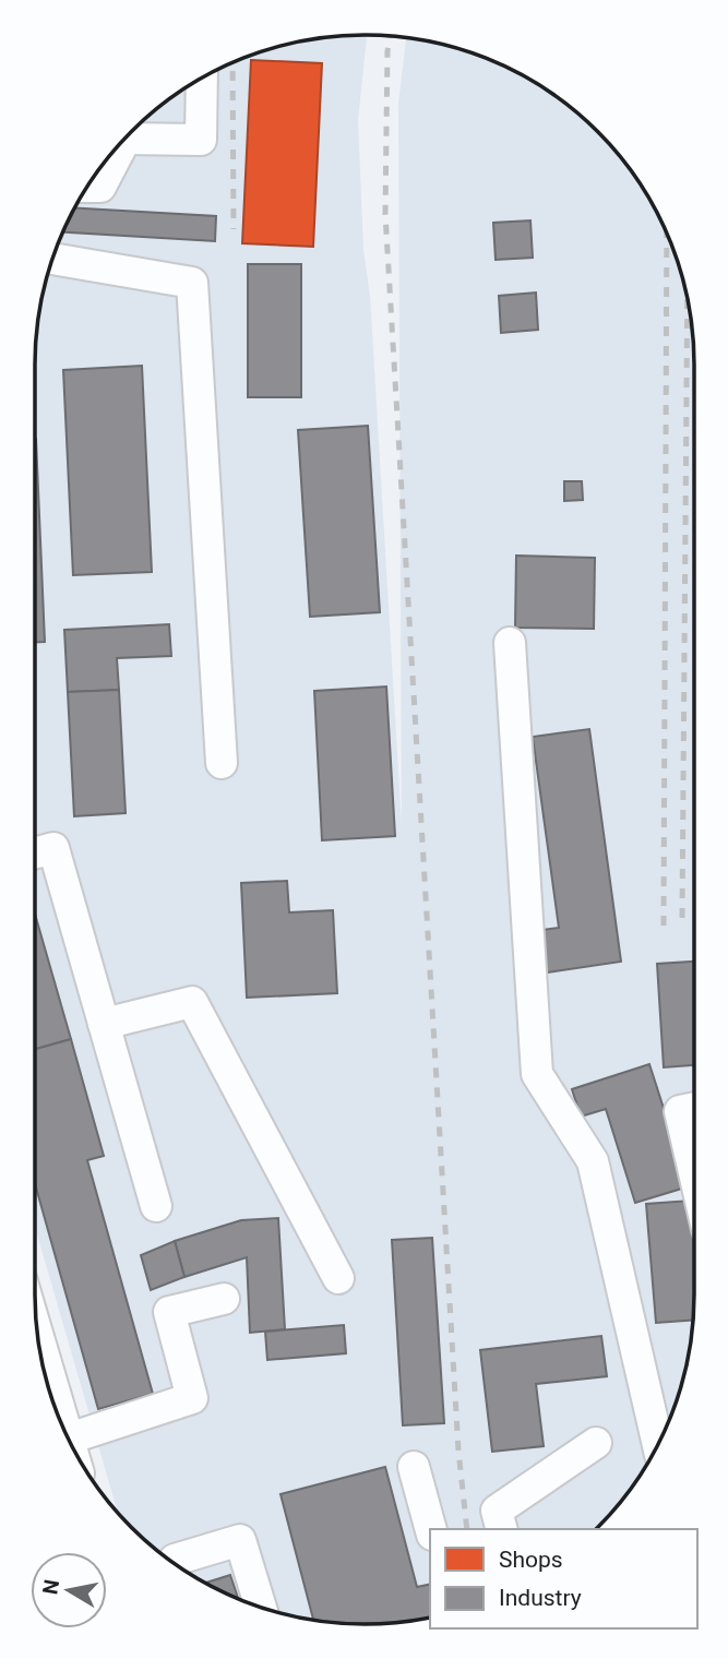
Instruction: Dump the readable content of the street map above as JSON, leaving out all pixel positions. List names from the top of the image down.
{
  "legend": ["Shops", "Industry"],
  "north": "left"
}
